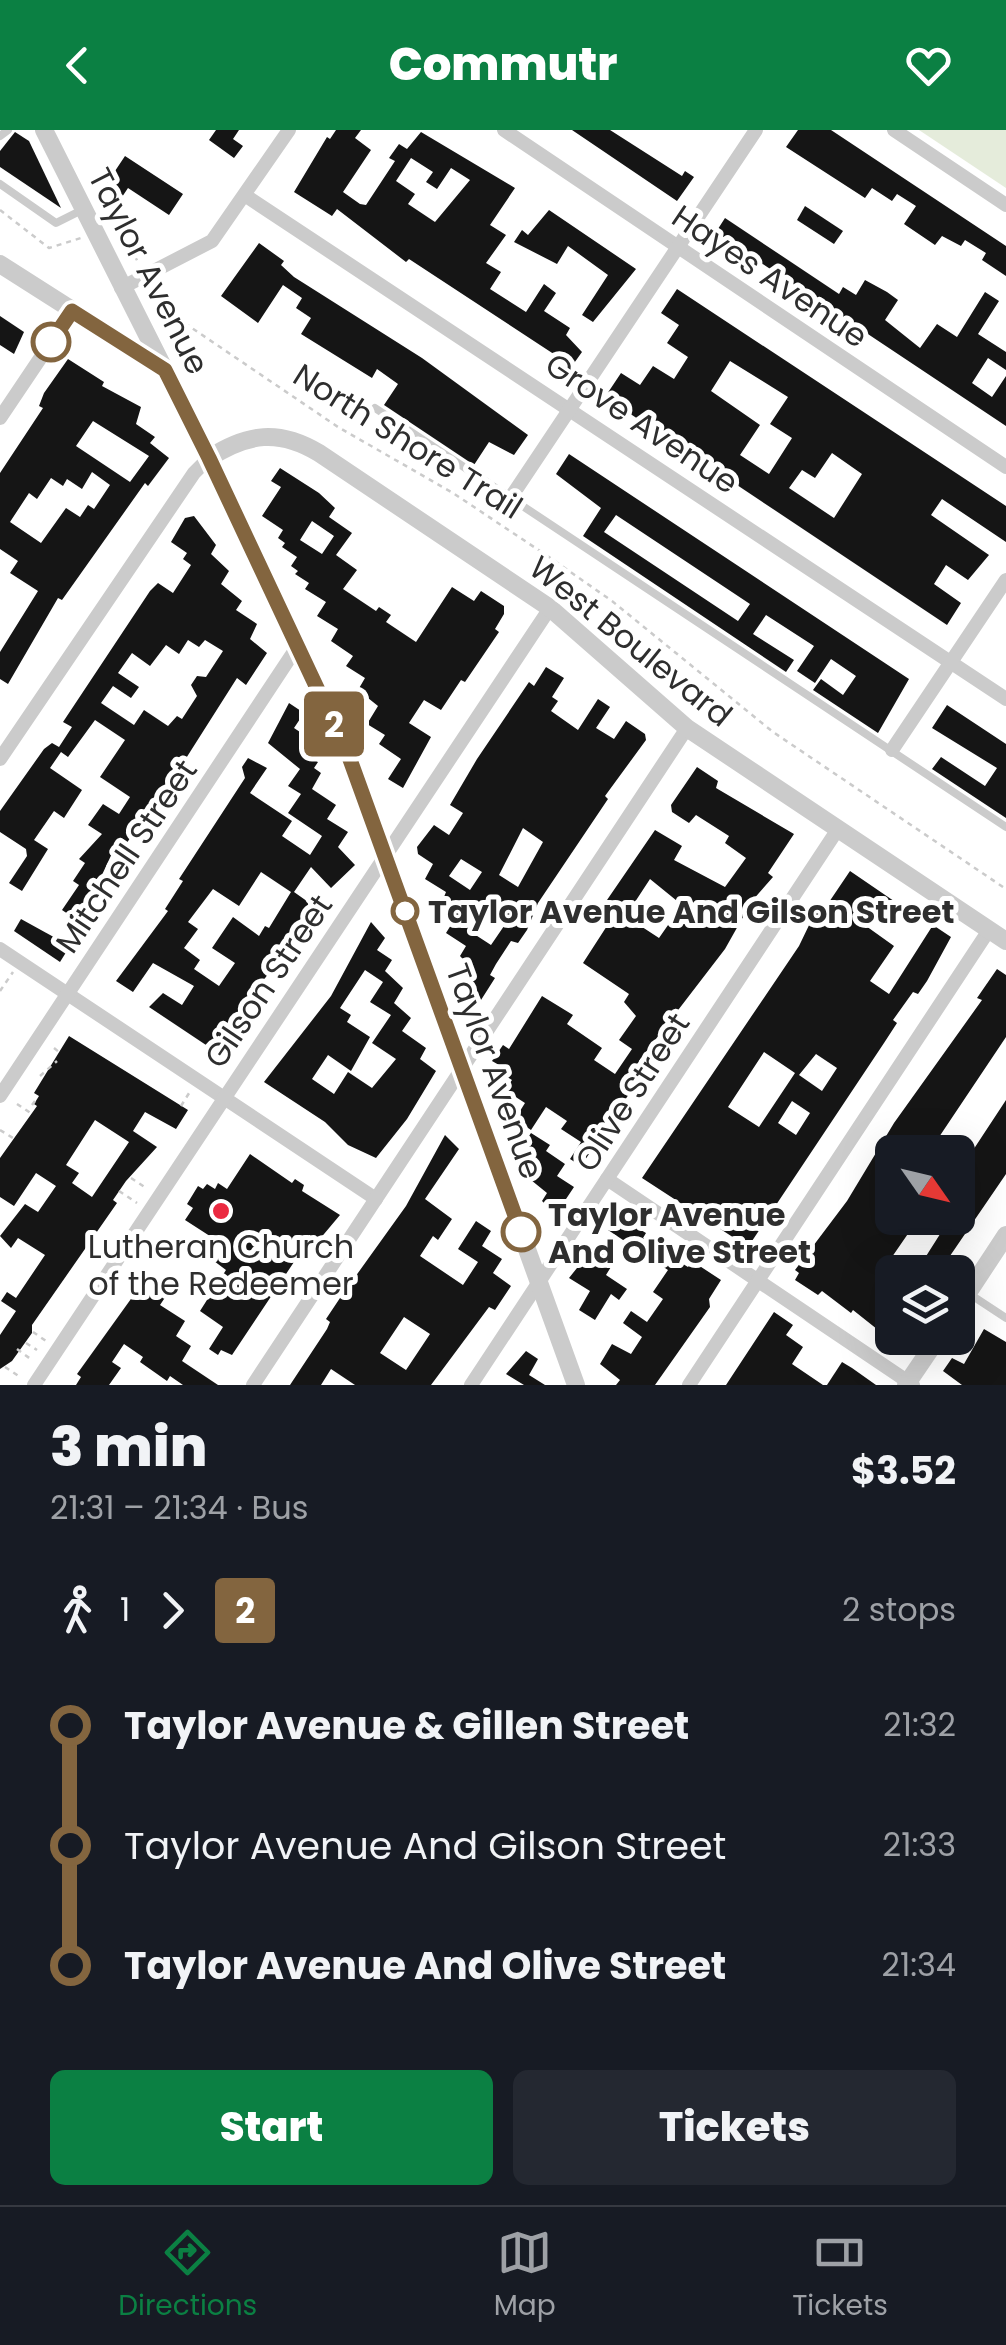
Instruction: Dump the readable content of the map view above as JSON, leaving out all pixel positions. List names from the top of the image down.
{
  "streets": {
    "street": [
      "Taylor Avenue",
      "Hayes Avenue",
      "Grove Avenue",
      "West Boulevard",
      "Mitchell Street",
      "Gilson Street",
      "Olive Street"
    ],
    "path": ["North Shore Trail"]
  },
  "crossings": [
    ["Taylor Avenue", "North Shore Trail"],
    ["Taylor Avenue", "West Boulevard"],
    ["Taylor Avenue", "Mitchell Street"],
    ["Taylor Avenue", "Gilson Street"],
    ["Taylor Avenue", "Olive Street"],
    ["West Boulevard", "Gilson Street"],
    ["West Boulevard", "Olive Street"]
  ],
  "places": ["Taylor Avenue And Gilson Street", "Lutheran Church of the Redeemer", "Taylor Avenue And Olive Street"],
  "lines": ["bus line 2"],
  "north": "bottom right",
  "page": {
    "header": "Commutr",
    "on_map": "2",
    "heading": ["3 min", "21:31 – 21:34 · Bus", "$3.52"],
    "legs": ["1", "2", "2 stops"],
    "list": [
      {
        "name": "Taylor Avenue & Gillen Street",
        "value": "21:32"
      },
      {
        "name": "Taylor Avenue And Gilson Street",
        "value": "21:33"
      },
      {
        "name": "Taylor Avenue And Olive Street",
        "value": "21:34"
      }
    ],
    "buttons": ["Start", "Tickets"],
    "tabs": ["Directions", "Map", "Tickets"]
  }
}
